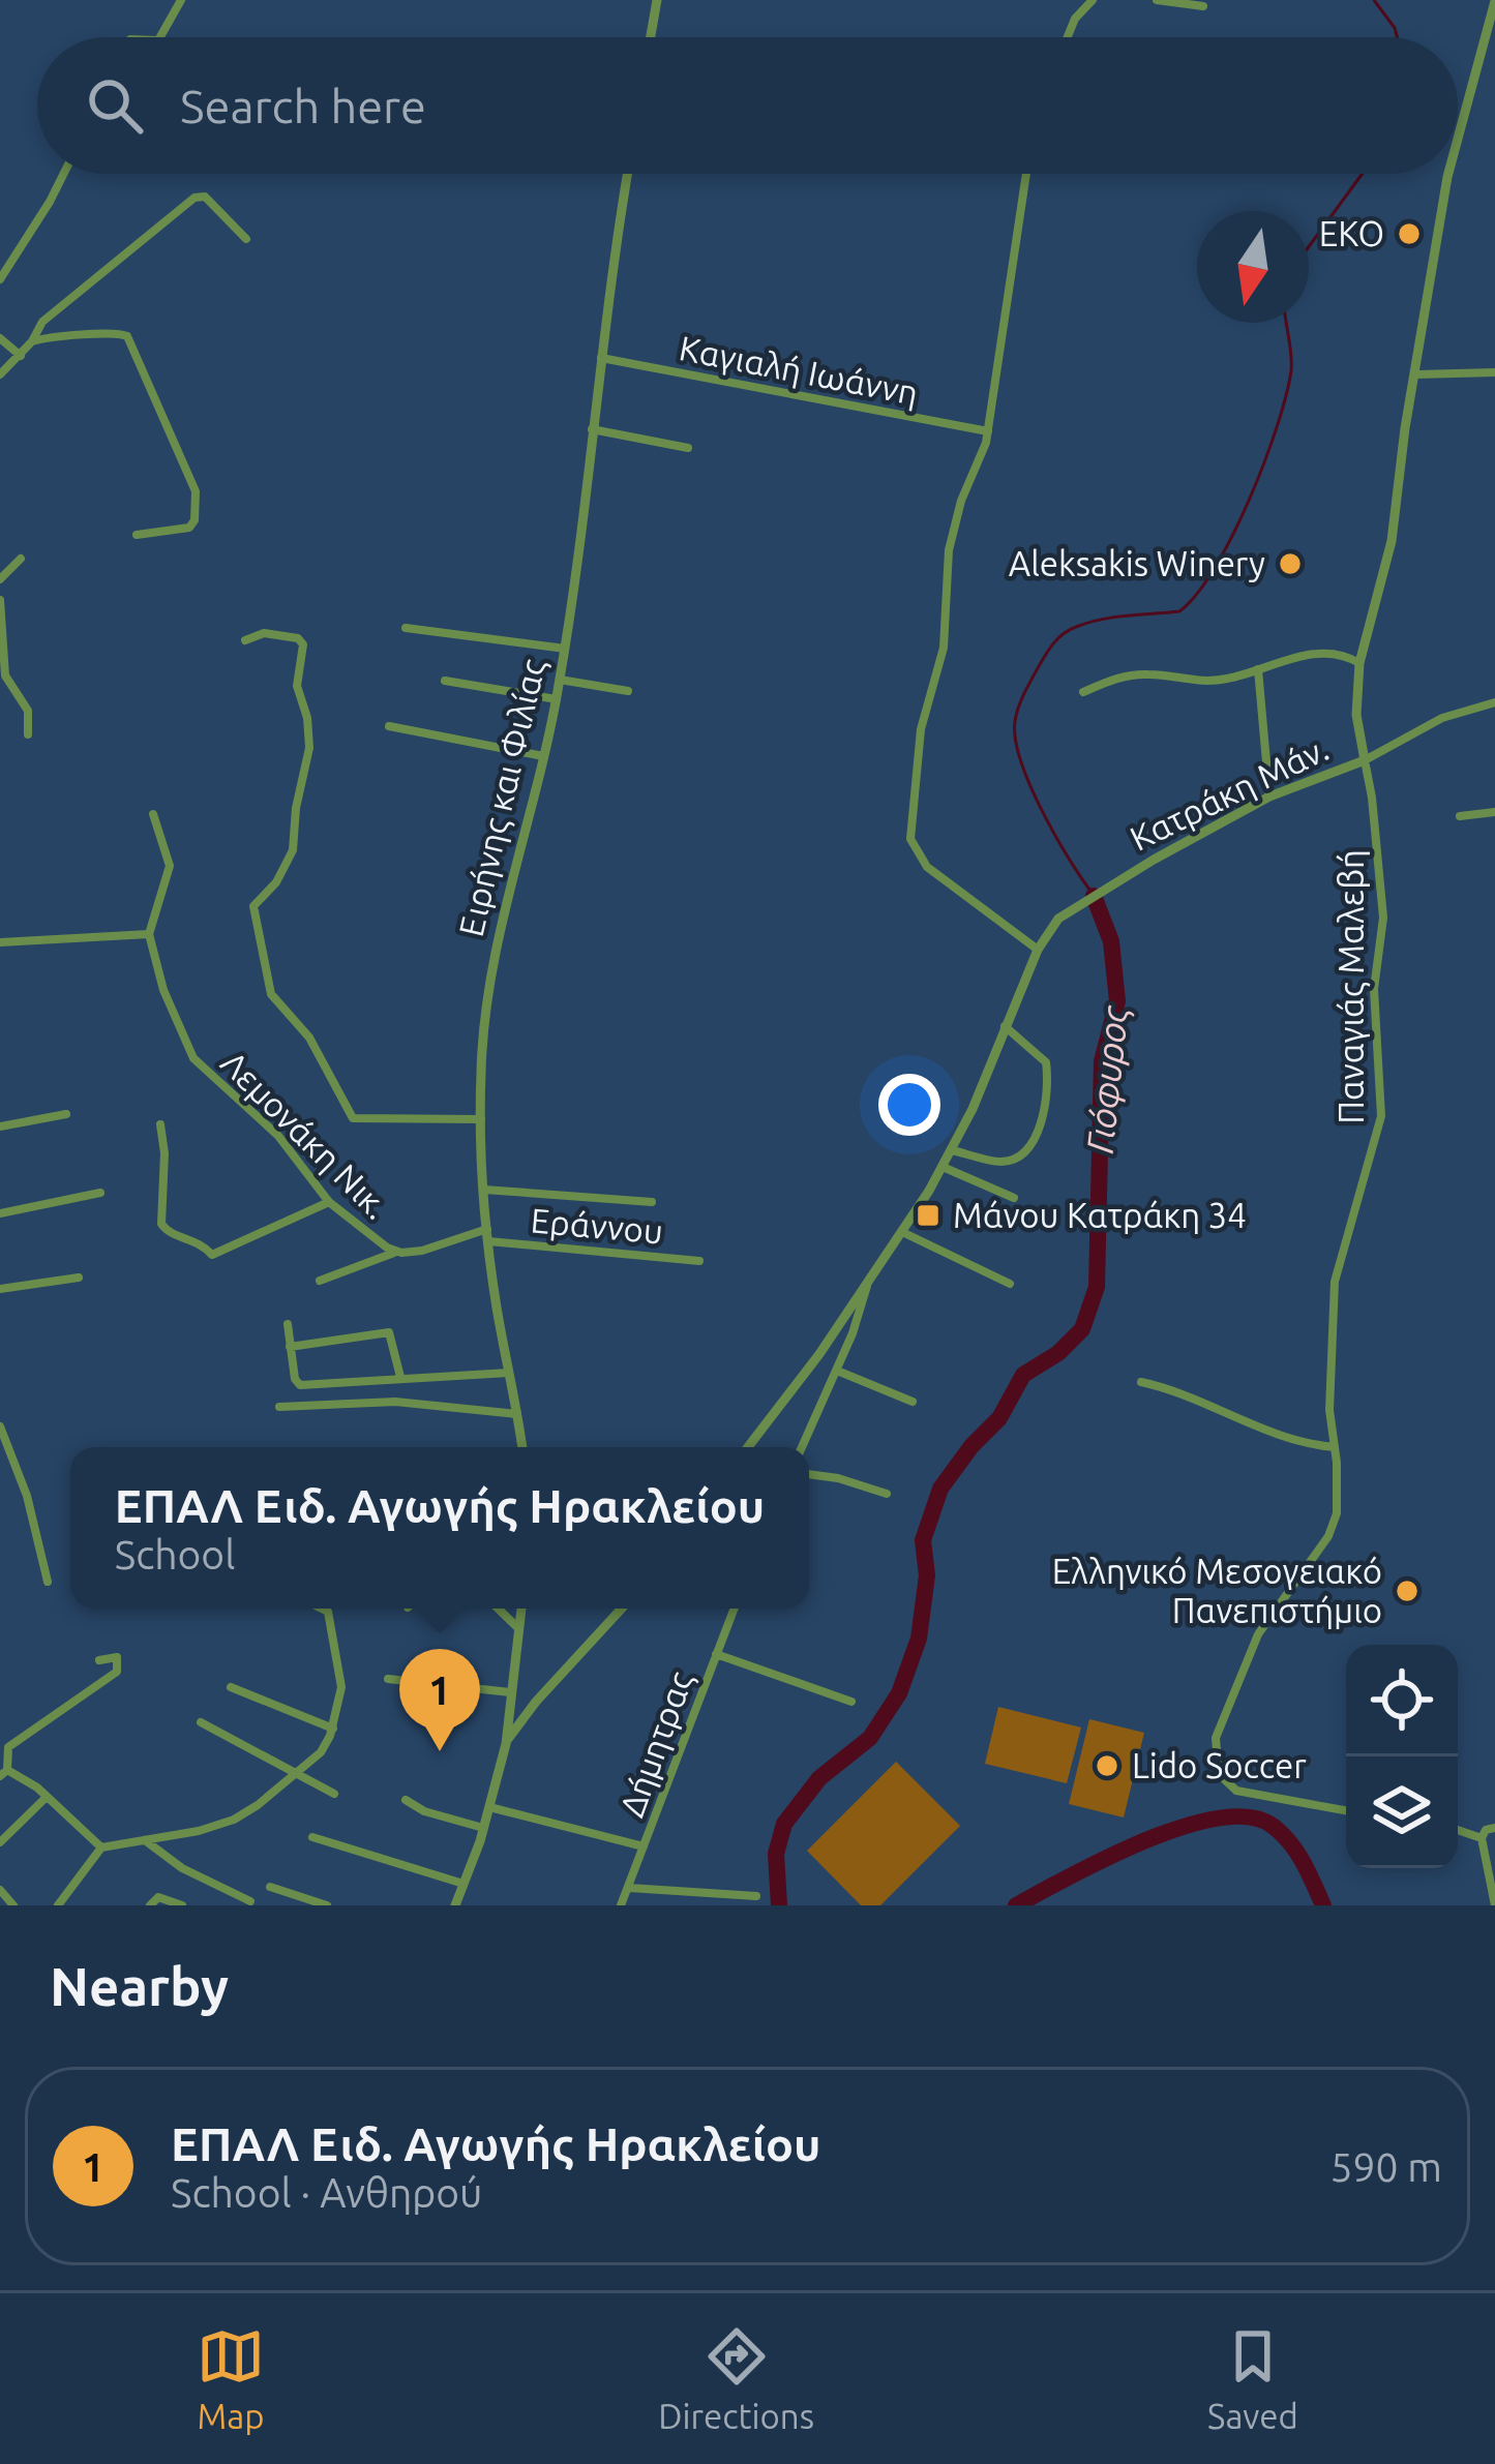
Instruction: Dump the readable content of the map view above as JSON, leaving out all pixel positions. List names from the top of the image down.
{
  "streets": {
    "street": [
      "Καγιαλή Ιωάννη",
      "Κατράκη Μάν.",
      "Ειρήνης και Φιλίας",
      "Παναγιάς Μαλεβή",
      "Λεμονάκη Νικ.",
      "Εράννου",
      "Δήμητρας"
    ]
  },
  "crossings": [
    ["Καγιαλή Ιωάννη", "Ειρήνης και Φιλίας"],
    ["Κατράκη Μάν.", "Παναγιάς Μαλεβή"],
    ["Ειρήνης και Φιλίας", "Λεμονάκη Νικ."],
    ["Ειρήνης και Φιλίας", "Εράννου"]
  ],
  "water": ["Γιόφυρος"],
  "places": {
    "other": [
      "EKO",
      "Aleksakis Winery",
      "Ελληνικό Μεσογειακό Πανεπιστήμιο",
      "Lido Soccer"
    ],
    "transit": ["Μάνου Κατράκη 34"]
  },
  "north": "bottom",
  "page": {
    "search": "Search here",
    "popup": ["ΕΠΑΛ Ειδ. Αγωγής Ηρακλείου", "School"],
    "pins": "1",
    "heading": "Nearby",
    "list": [
      {
        "mark": "1",
        "name": "ΕΠΑΛ Ειδ. Αγωγής Ηρακλείου",
        "note": "School · Ανθηρού",
        "value": "590 m"
      }
    ],
    "nav": ["Map", "Directions", "Saved"]
  }
}
